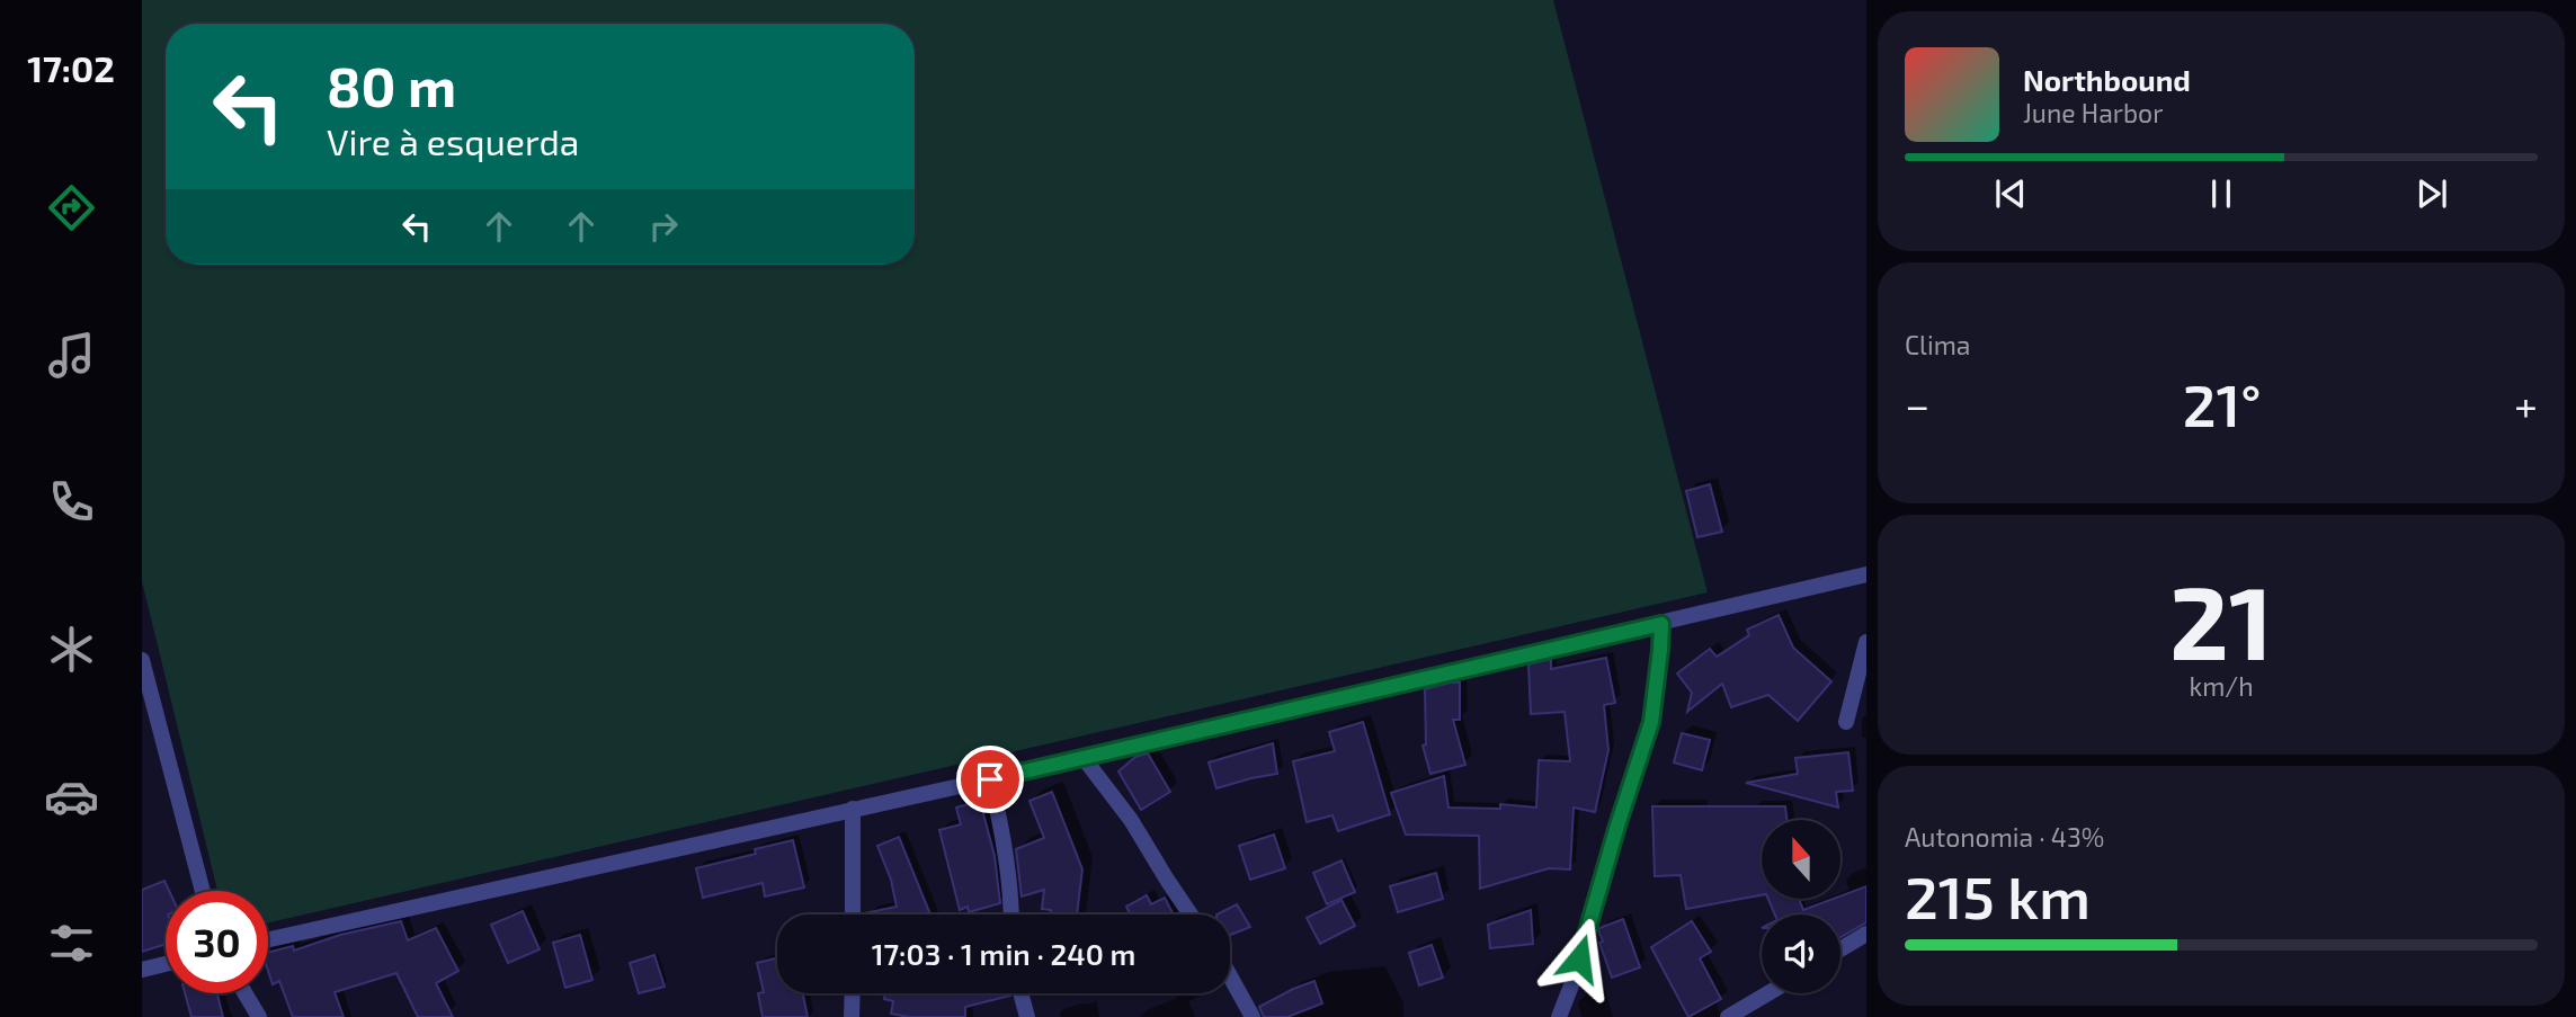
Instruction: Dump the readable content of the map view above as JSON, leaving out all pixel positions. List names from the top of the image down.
{
  "north": "top",
  "page": {
    "tabs": "17:02",
    "turn": ["80 m", "Vire à esquerda"],
    "song": ["Northbound", "June Harbor"],
    "tile": [
      "Clima",
      ["21", "km/h"],
      ["Autonomia · 43%", "215 km"]
    ],
    "heat": ["−", "21°", "+"],
    "limit": "30",
    "trip": "17:03 · 1 min · 240 m"
  }
}
